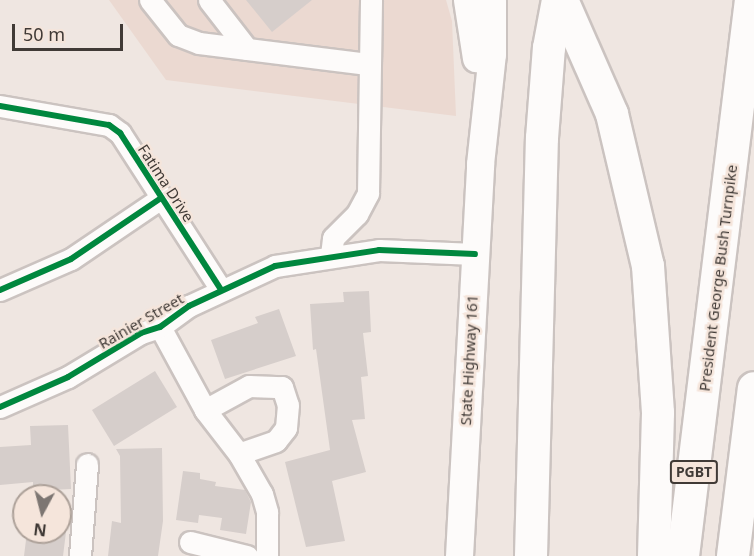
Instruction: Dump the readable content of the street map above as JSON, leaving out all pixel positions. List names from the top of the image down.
{
  "streets": {
    "highway": ["President George Bush Turnpike", "PGBT"],
    "main road": ["State Highway 161"],
    "street": ["Fatima Drive", "Rainier Street"]
  },
  "crossings": [
    ["Fatima Drive", "Rainier Street"],
    ["Rainier Street", "State Highway 161"]
  ],
  "scale_bar": "50 m",
  "north": "bottom"
}
